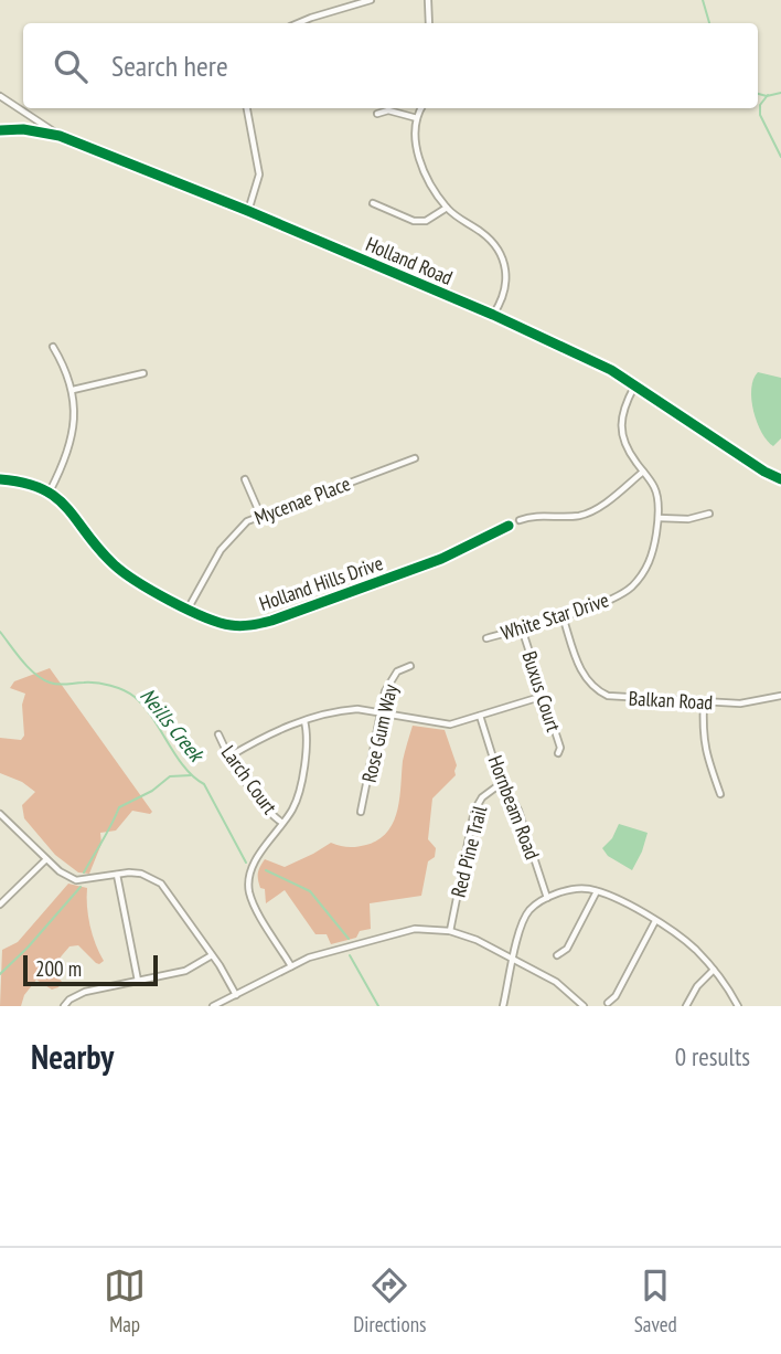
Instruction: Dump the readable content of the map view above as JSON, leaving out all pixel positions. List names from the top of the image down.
{
  "streets": {
    "street": [
      "Holland Road",
      "Mycenae Place",
      "Holland Hills Drive",
      "White Star Drive",
      "Buxus Court",
      "Balkan Road",
      "Rose Gum Way",
      "Larch Court",
      "Hornbeam Road",
      "Red Pine Trail"
    ]
  },
  "crossings": [
    ["Holland Road", "White Star Drive"],
    ["Mycenae Place", "Holland Hills Drive"],
    ["White Star Drive", "Buxus Court"],
    ["White Star Drive", "Balkan Road"],
    ["Hornbeam Road", "Red Pine Trail"]
  ],
  "water": ["Neills Creek"],
  "scale_bar": "200 m",
  "page": {
    "search": "Search here",
    "scale": "200 m",
    "heading": ["Nearby", "0 results"],
    "nav": ["Map", "Directions", "Saved"]
  }
}
